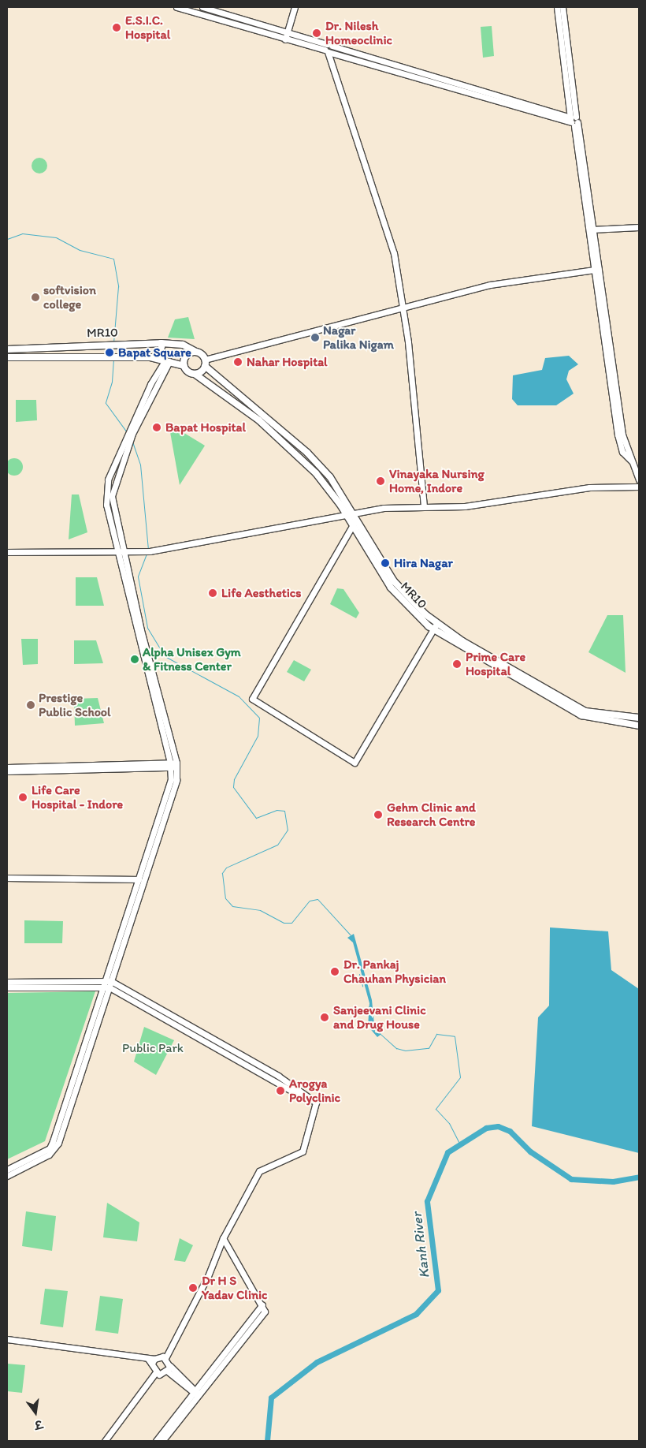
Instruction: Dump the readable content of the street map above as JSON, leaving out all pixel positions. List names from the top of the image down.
{
  "streets": {
    "main road": ["MR10"]
  },
  "water": ["Kanh River"],
  "parks": ["Public Park"],
  "places": [
    "E.S.I.C. Hospital",
    "Dr. Nilesh Homeoclinic",
    "softvision college",
    "Nagar Palika Nigam",
    "Bapat Square",
    "Nahar Hospital",
    "Bapat Hospital",
    "Vinayaka Nursing Home, Indore",
    "Hira Nagar",
    "Life Aesthetics",
    "Alpha Unisex Gym & Fitness Center",
    "Prime Care Hospital",
    "Prestige Public School",
    "Life Care Hospital - Indore",
    "Gehm Clinic and Research Centre",
    "Dr. Pankaj Chauhan Physician",
    "Sanjeevani Clinic and Drug House",
    "Arogya Polyclinic",
    "Dr H S Yadav Clinic"
  ],
  "north": "bottom"
}
